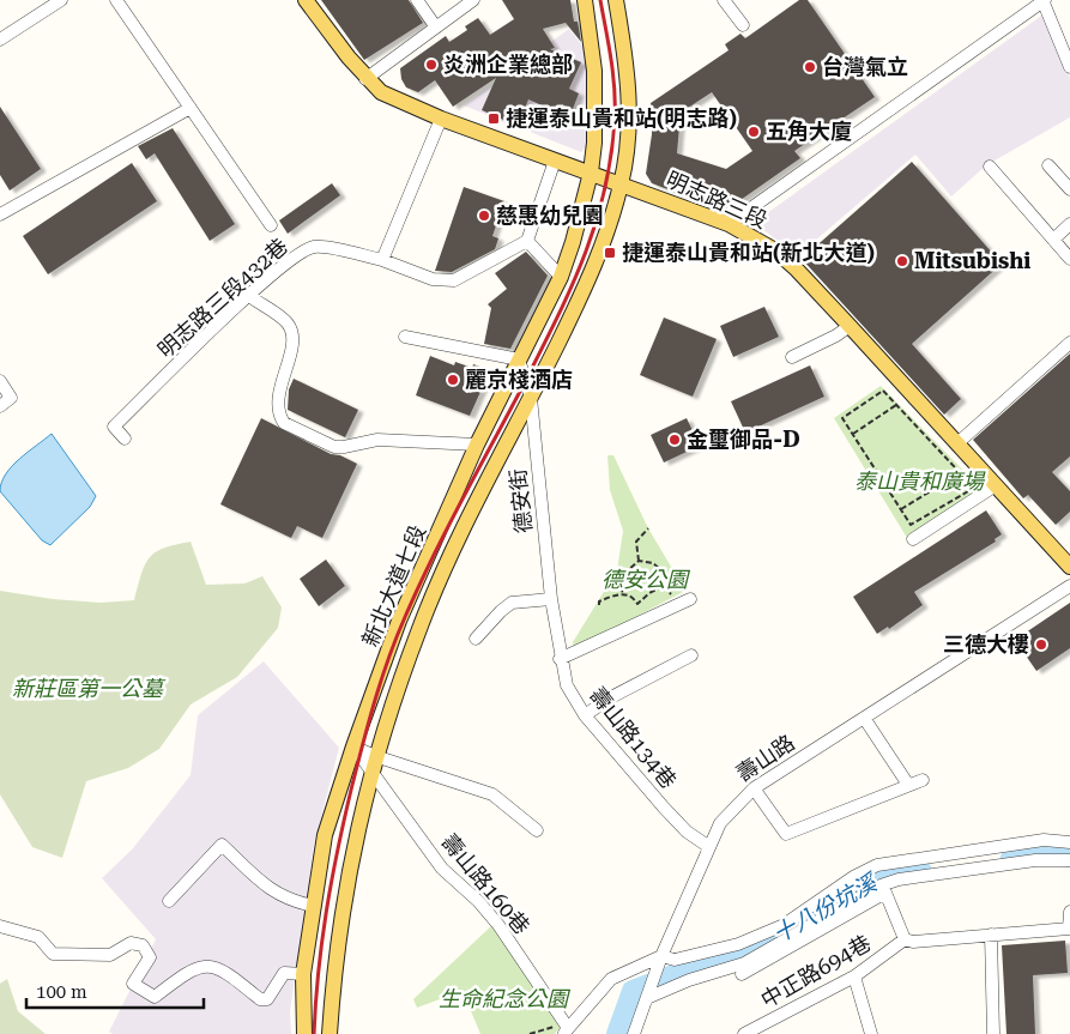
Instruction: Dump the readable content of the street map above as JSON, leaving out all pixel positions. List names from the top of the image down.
{
  "streets": {
    "main road": ["明志路三段", "新北大道七段"],
    "street": [
      "明志路三段432巷",
      "德安街",
      "壽山路134巷",
      "壽山路",
      "壽山路160巷",
      "中正路694巷"
    ]
  },
  "crossings": [
    ["明志路三段", "新北大道七段"],
    ["德安街", "新北大道七段"],
    ["德安街", "壽山路134巷"],
    ["新北大道七段", "壽山路160巷"],
    ["壽山路134巷", "壽山路"]
  ],
  "water": ["十八份坑溪"],
  "parks": [
    "泰山貴和廣場",
    "德安公園",
    "新莊區第一公墓",
    "生命紀念公園"
  ],
  "places": {
    "other": [
      "炎洲企業總部",
      "台灣氣立",
      "五角大廈",
      "慈惠幼兒園",
      "Mitsubishi",
      "麗京棧酒店",
      "金璽御品-D",
      "三德大樓"
    ],
    "transit": ["捷運泰山貴和站(明志路)", "捷運泰山貴和站(新北大道)"]
  },
  "scale_bar": "100 m"
}
